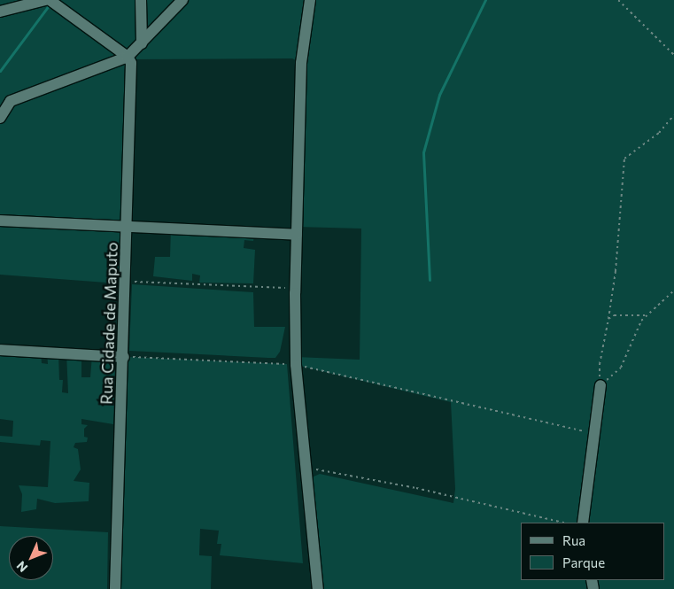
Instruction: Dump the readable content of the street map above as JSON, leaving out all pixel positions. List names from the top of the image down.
{
  "streets": {
    "street": ["Rua Cidade de Maputo"]
  },
  "legend": ["Rua", "Parque"],
  "north": "bottom left"
}
